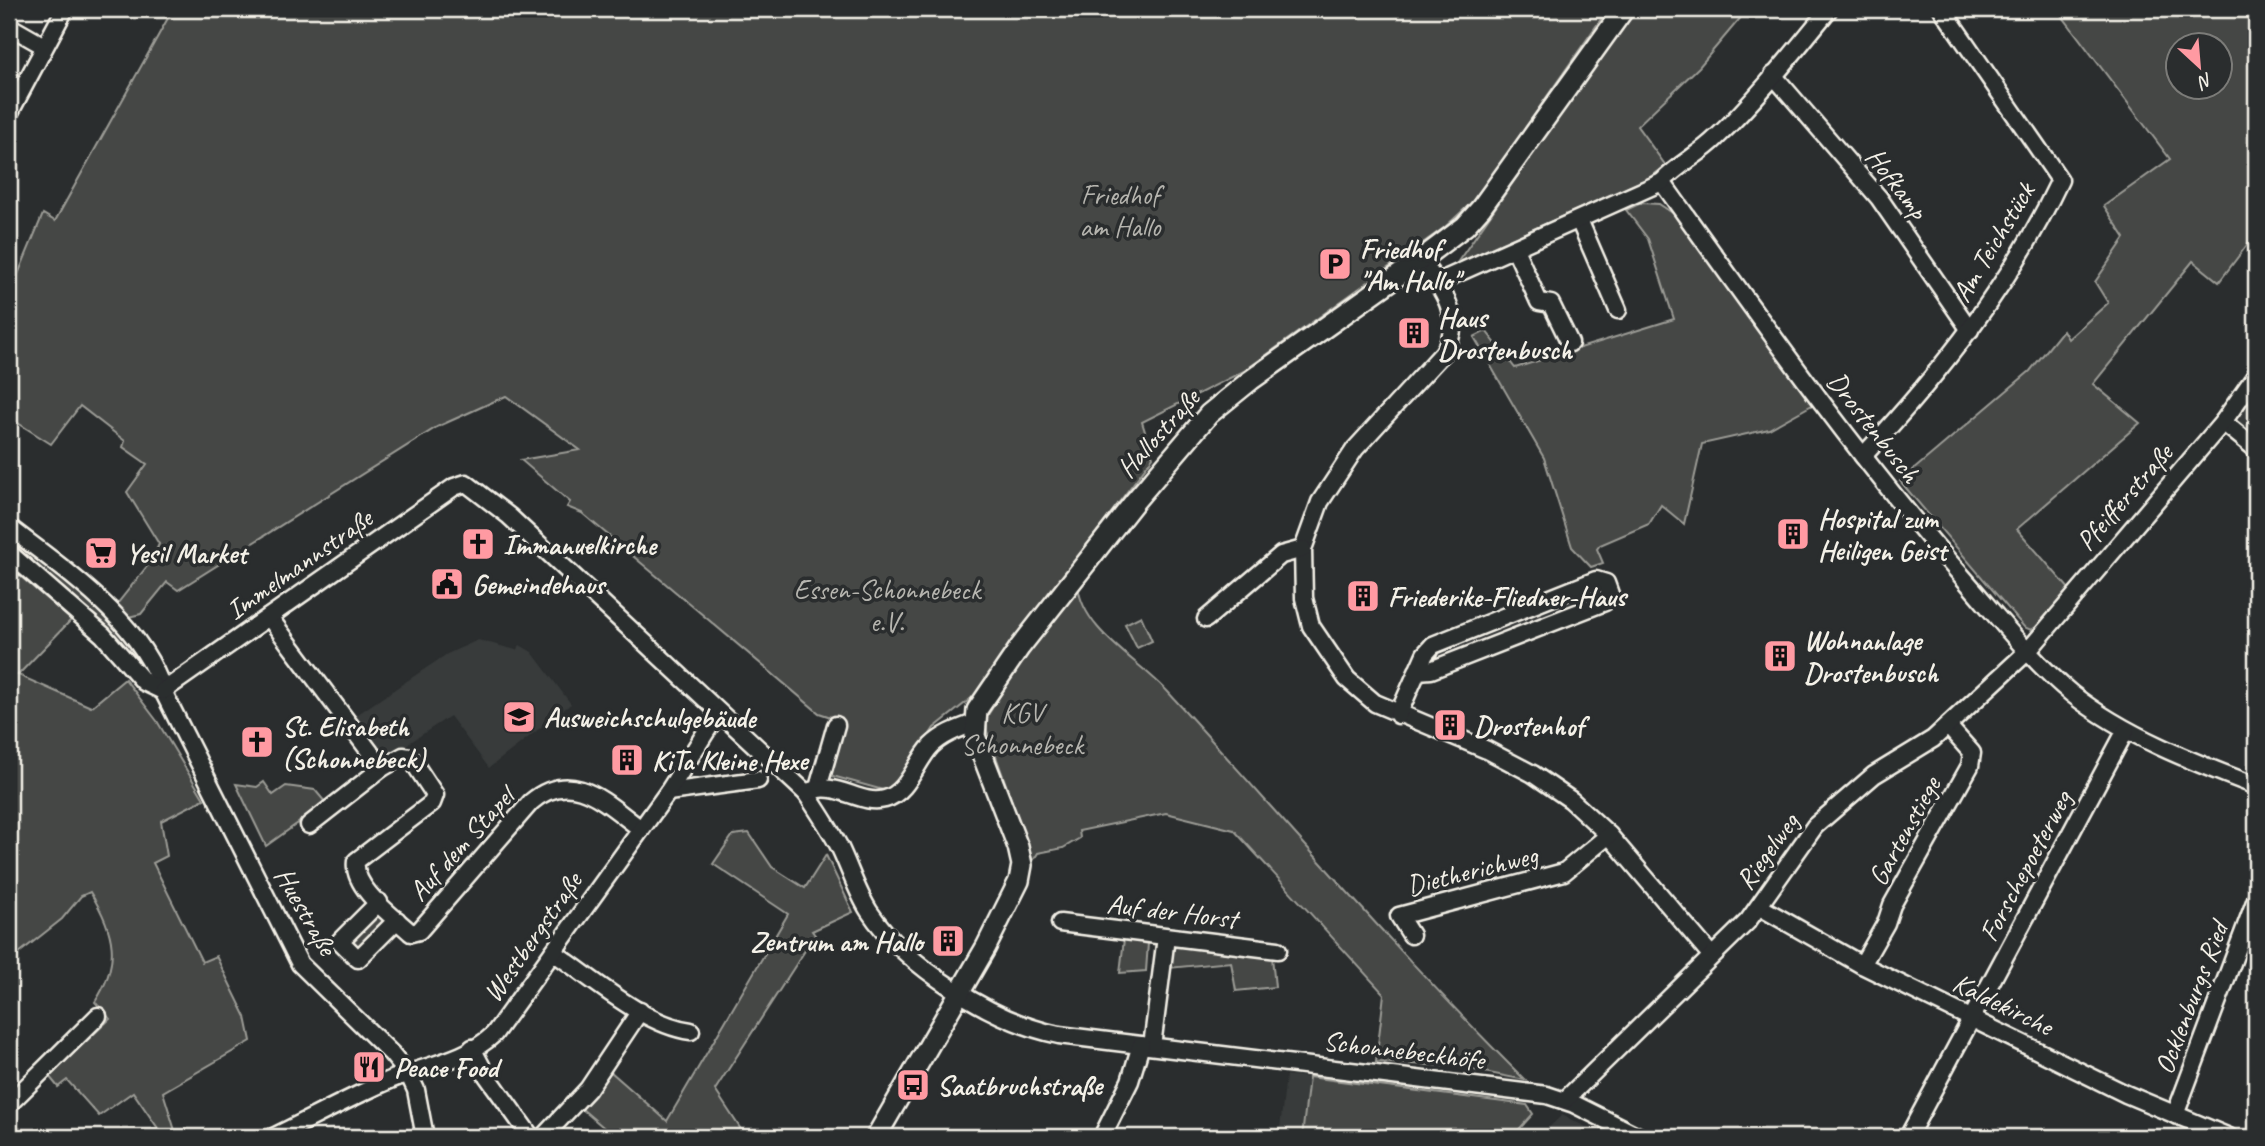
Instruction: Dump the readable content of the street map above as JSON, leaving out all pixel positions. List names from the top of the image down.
{
  "streets": {
    "main road": ["Hallostraße"],
    "street": [
      "Hofkamp",
      "Am Teichstück",
      "Drostenbusch",
      "Pfeifferstraße",
      "Immelmannstraße",
      "Gartenstiege",
      "Auf dem Stapel",
      "Riegelweg",
      "Forschepoeterweg",
      "Dietherichweg",
      "Huestraße",
      "Auf der Horst",
      "Westbergstraße",
      "Ocklenburgs Ried",
      "Kaldekirche",
      "Schonnebeckhöfe"
    ]
  },
  "crossings": [
    ["Hofkamp", "Am Teichstück"],
    ["Am Teichstück", "Drostenbusch"],
    ["Drostenbusch", "Pfeifferstraße"],
    ["Drostenbusch", "Riegelweg"],
    ["Drostenbusch", "Forschepoeterweg"],
    ["Pfeifferstraße", "Riegelweg"],
    ["Immelmannstraße", "Huestraße"],
    ["Immelmannstraße", "Schonnebeckhöfe"],
    ["Gartenstiege", "Riegelweg"],
    ["Gartenstiege", "Kaldekirche"],
    ["Auf dem Stapel", "Westbergstraße"],
    ["Riegelweg", "Kaldekirche"],
    ["Riegelweg", "Schonnebeckhöfe"],
    ["Forschepoeterweg", "Kaldekirche"],
    ["Huestraße", "Westbergstraße"],
    ["Westbergstraße", "Schonnebeckhöfe"],
    ["Ocklenburgs Ried", "Kaldekirche"]
  ],
  "parks": ["Friedhof am Hallo", "Essen-Schonnebeck e.V.", "KGV Schonnebeck"],
  "places": {
    "parking": ["Friedhof \"Am Hallo\""],
    "building": [
      "Haus Drostenbusch",
      "Hospital zum Heiligen Geist",
      "Friederike-Fliedner-Haus",
      "Wohnanlage Drostenbusch",
      "Drostenhof",
      "KiTa Kleine Hexe",
      "Zentrum am Hallo"
    ],
    "church": ["Immanuelkirche", "St. Elisabeth (Schonnebeck)"],
    "supermarket": ["Yesil Market"],
    "public building": ["Gemeindehaus"],
    "school or university": ["Ausweichschulgebäude"],
    "restaurant": ["Peace Food"],
    "bus stop": ["Saatbruchstraße"]
  },
  "north": "bottom right"
}
